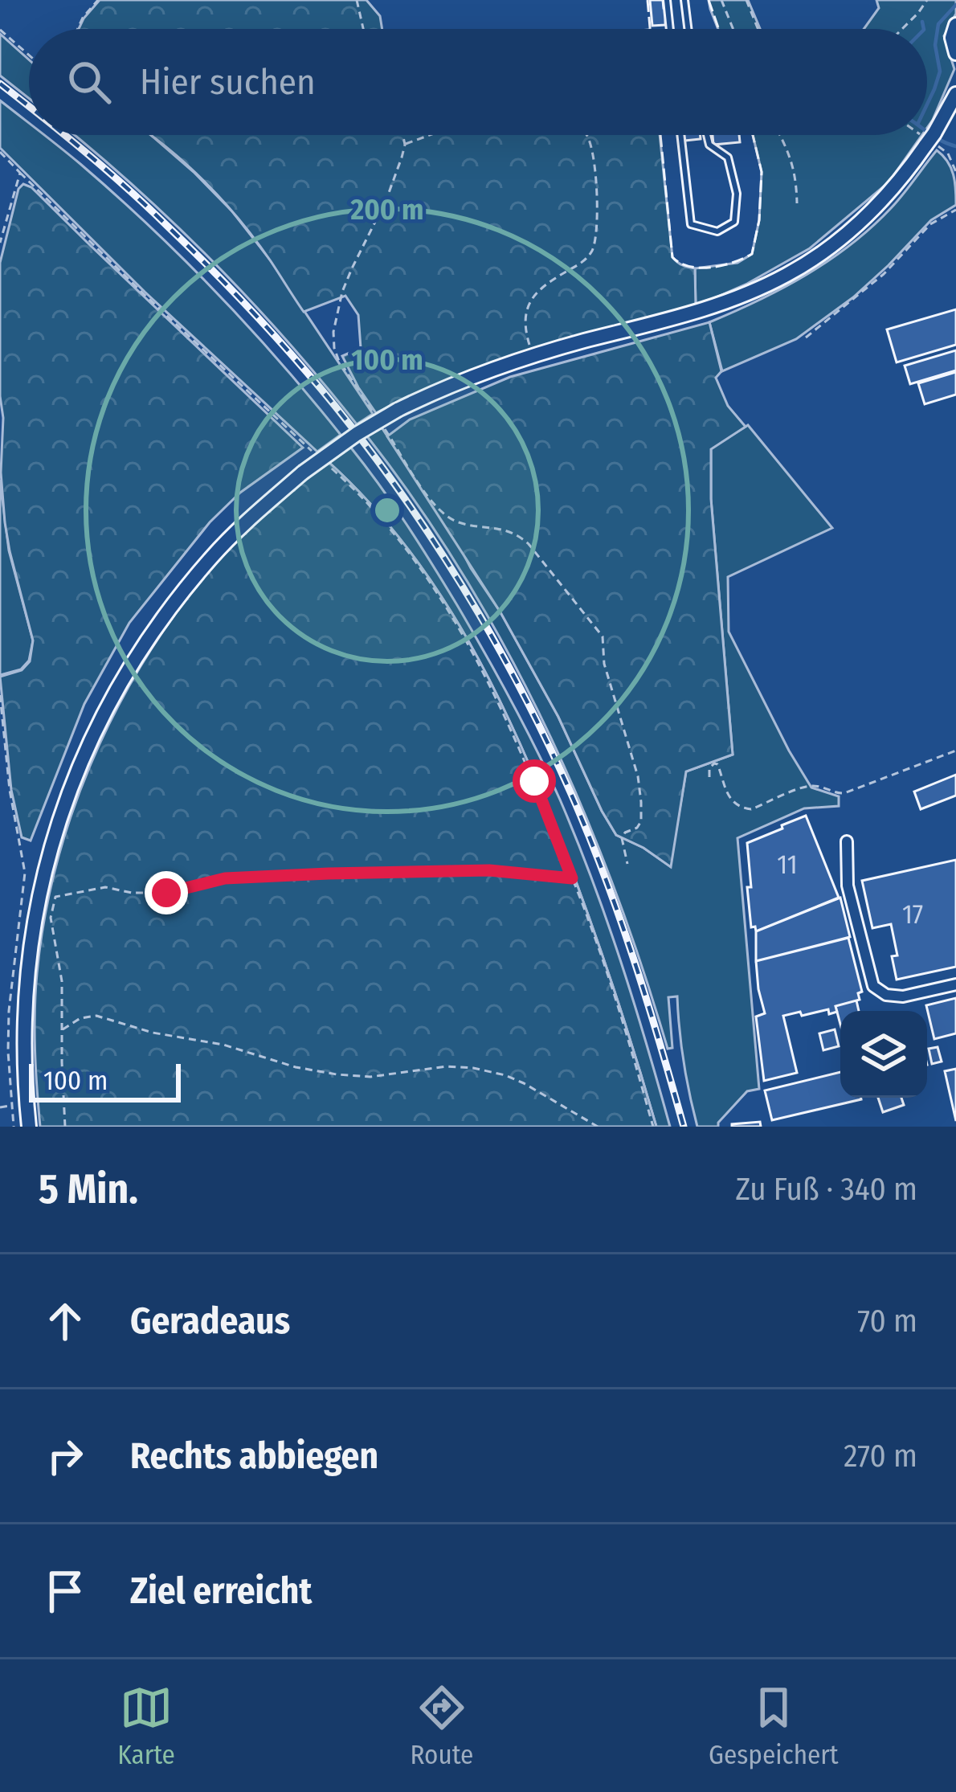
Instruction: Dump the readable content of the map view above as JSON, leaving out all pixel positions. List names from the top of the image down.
{
  "house_numbers": ["11", "17"],
  "scale_bar": "100 m",
  "page": {
    "search": "Hier suchen",
    "scale": "100 m",
    "heading": ["5 Min.", "Zu Fuß · 340 m"],
    "list": [
      ["Geradeaus", "70 m"],
      ["Rechts abbiegen", "270 m"],
      "Ziel erreicht"
    ],
    "nav": ["Karte", "Route", "Gespeichert"]
  },
  "rings": ["200 m", "100 m"]
}
